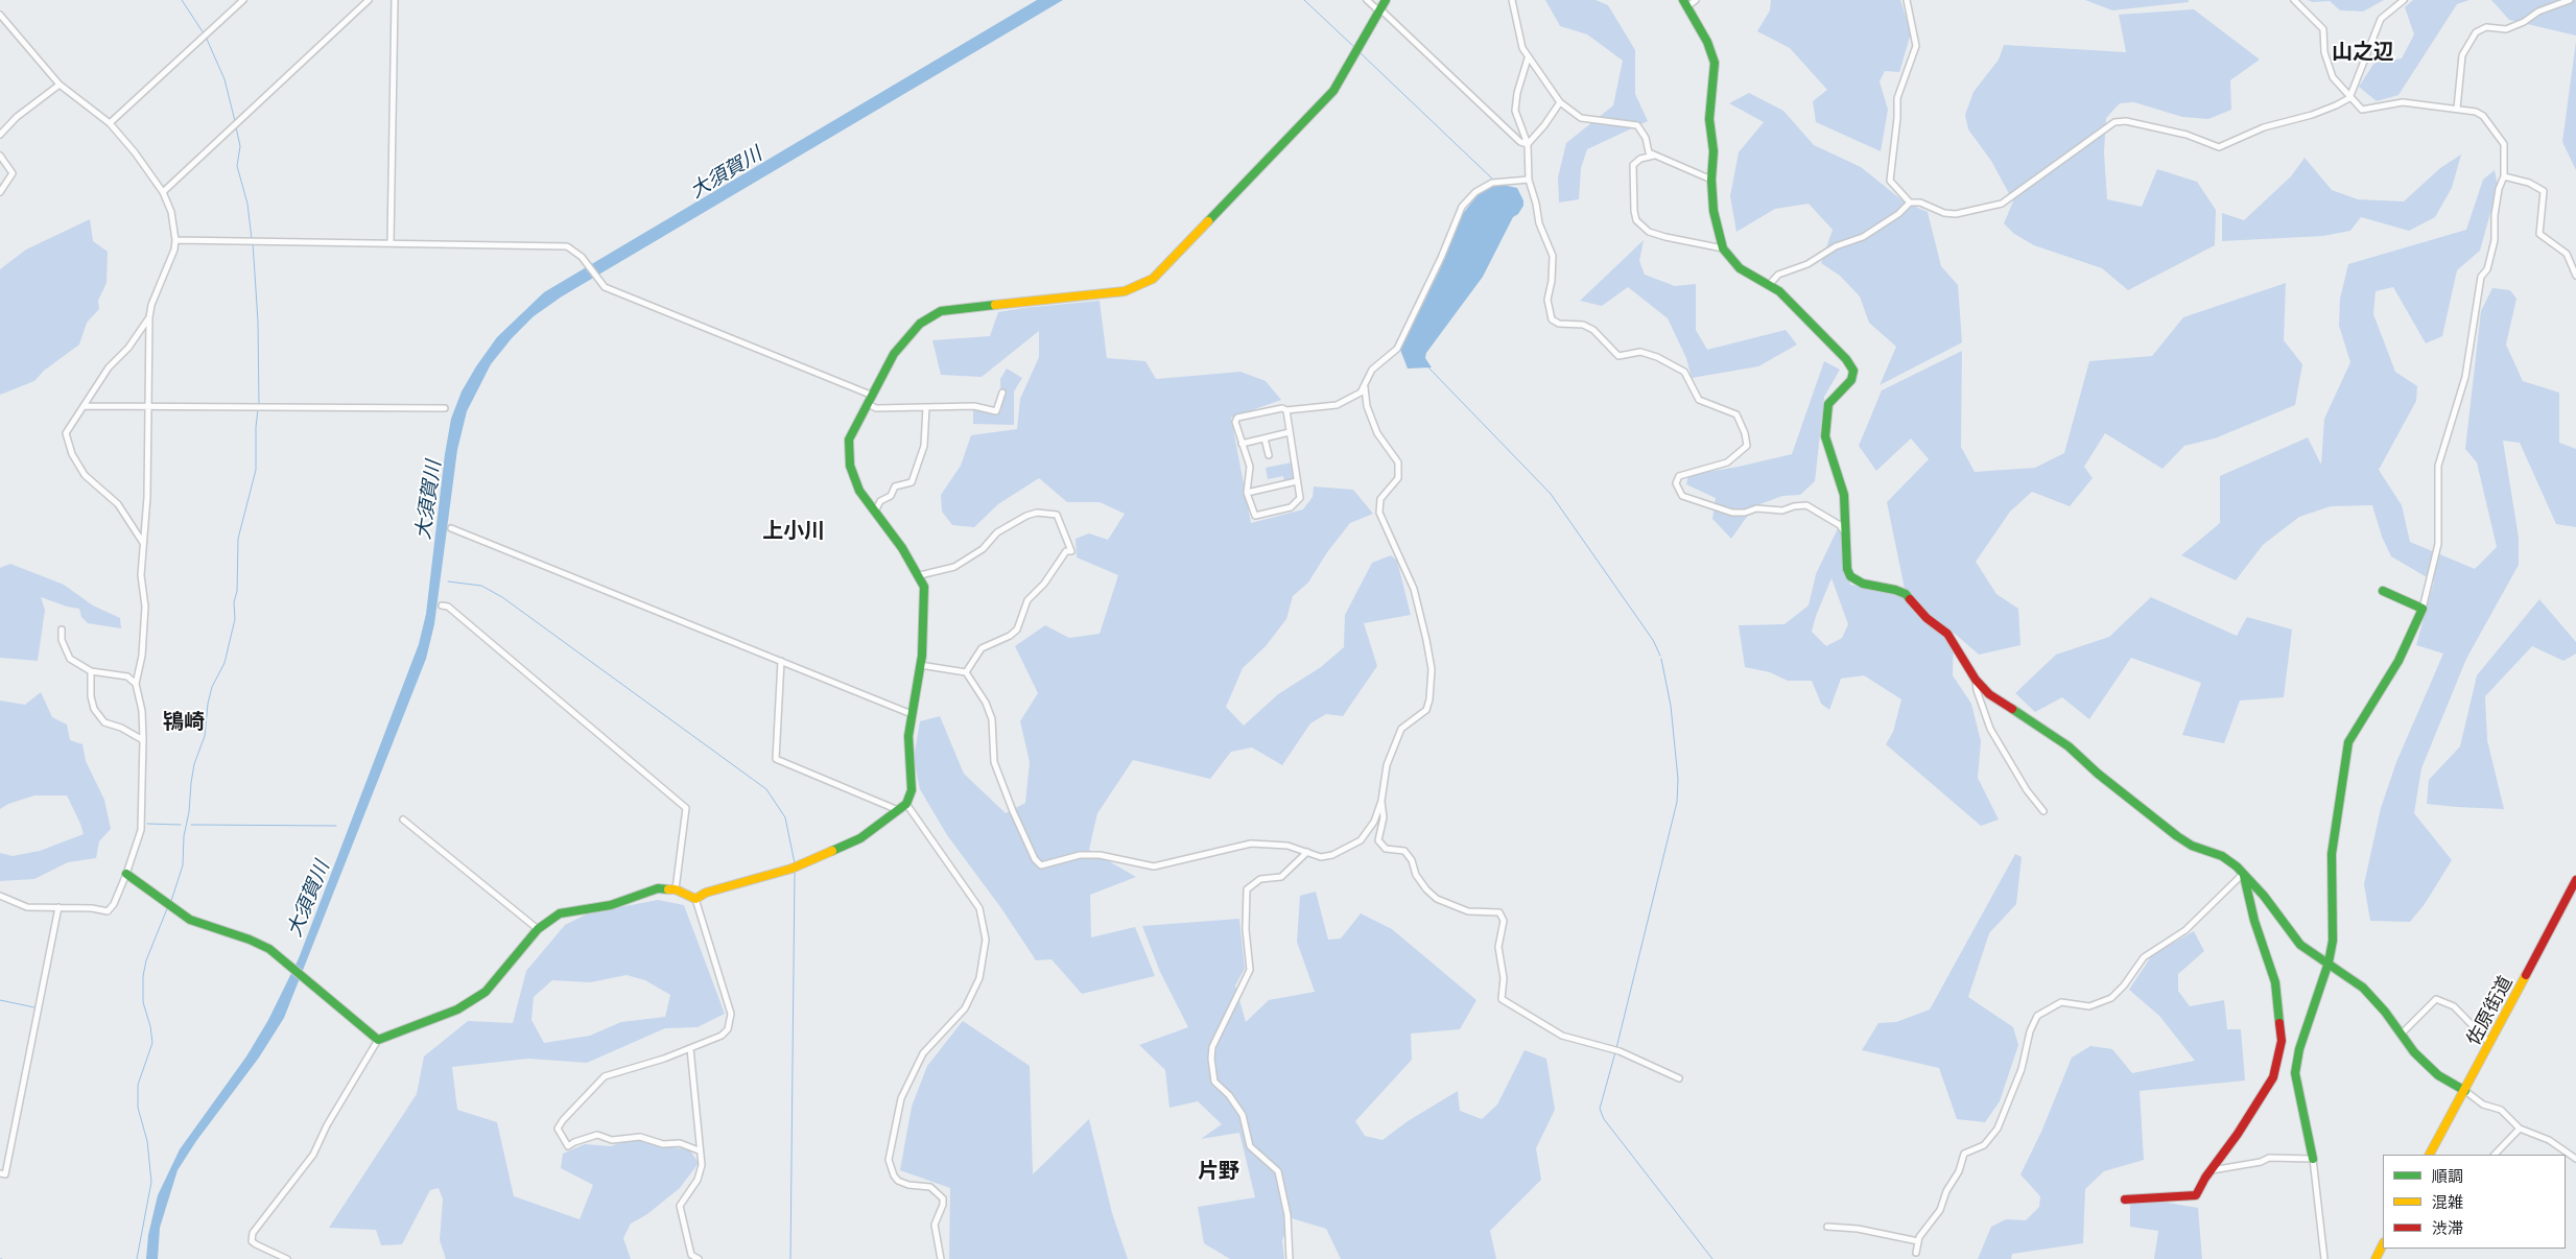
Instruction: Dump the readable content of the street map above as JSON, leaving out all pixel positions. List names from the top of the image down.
{
  "streets": {
    "main road": ["佐原街道"]
  },
  "districts": [
    "山之辺",
    "上小川",
    "鴇崎",
    "片野"
  ],
  "water": ["大須賀川"],
  "legend": ["順調", "混雑", "渋滞"]
}
